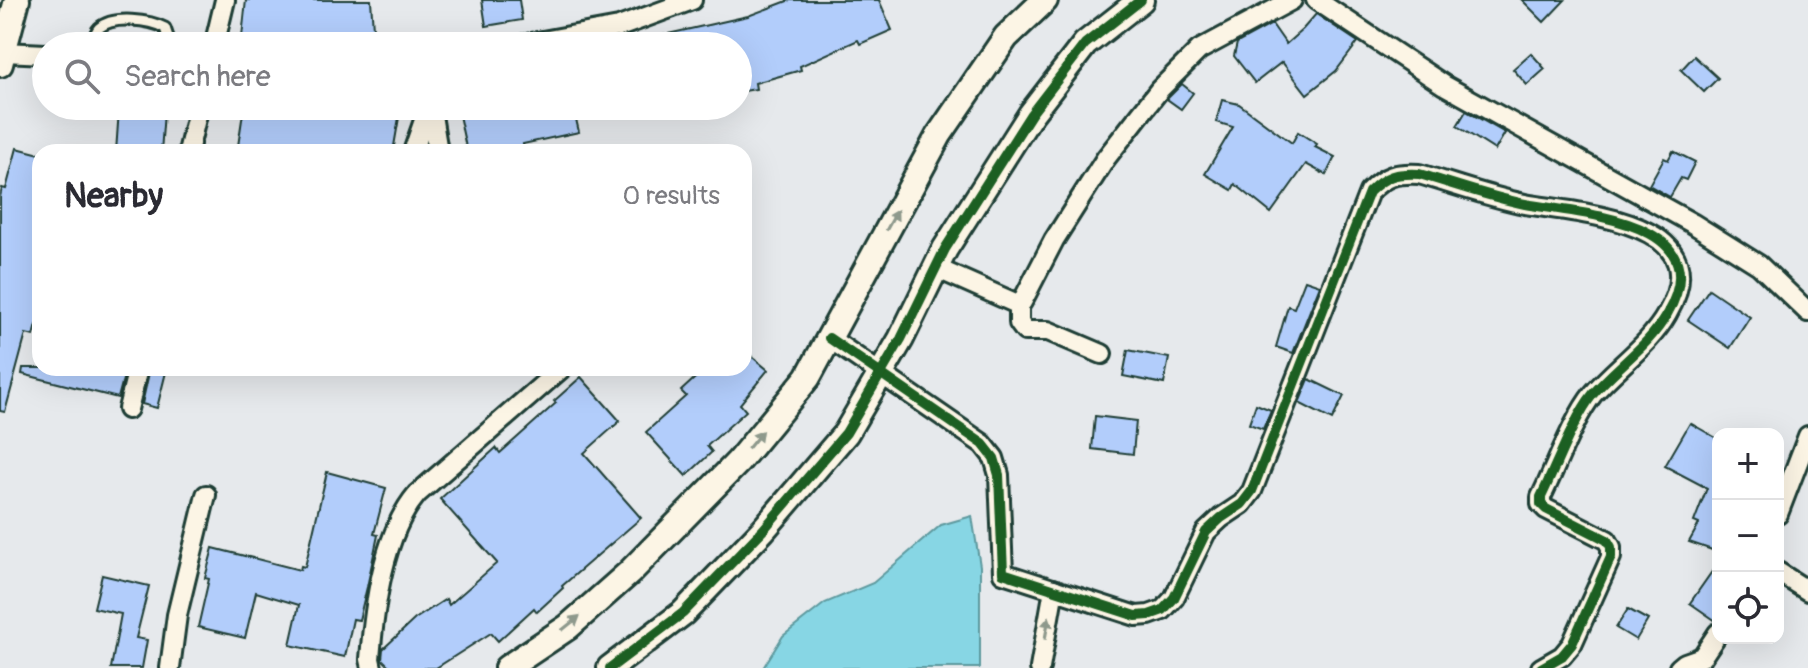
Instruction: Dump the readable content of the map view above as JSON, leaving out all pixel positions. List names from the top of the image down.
{
  "page": {
    "search": "Search here",
    "heading": ["Nearby", "0 results"],
    "map_buttons": ["+", "−"]
  }
}
